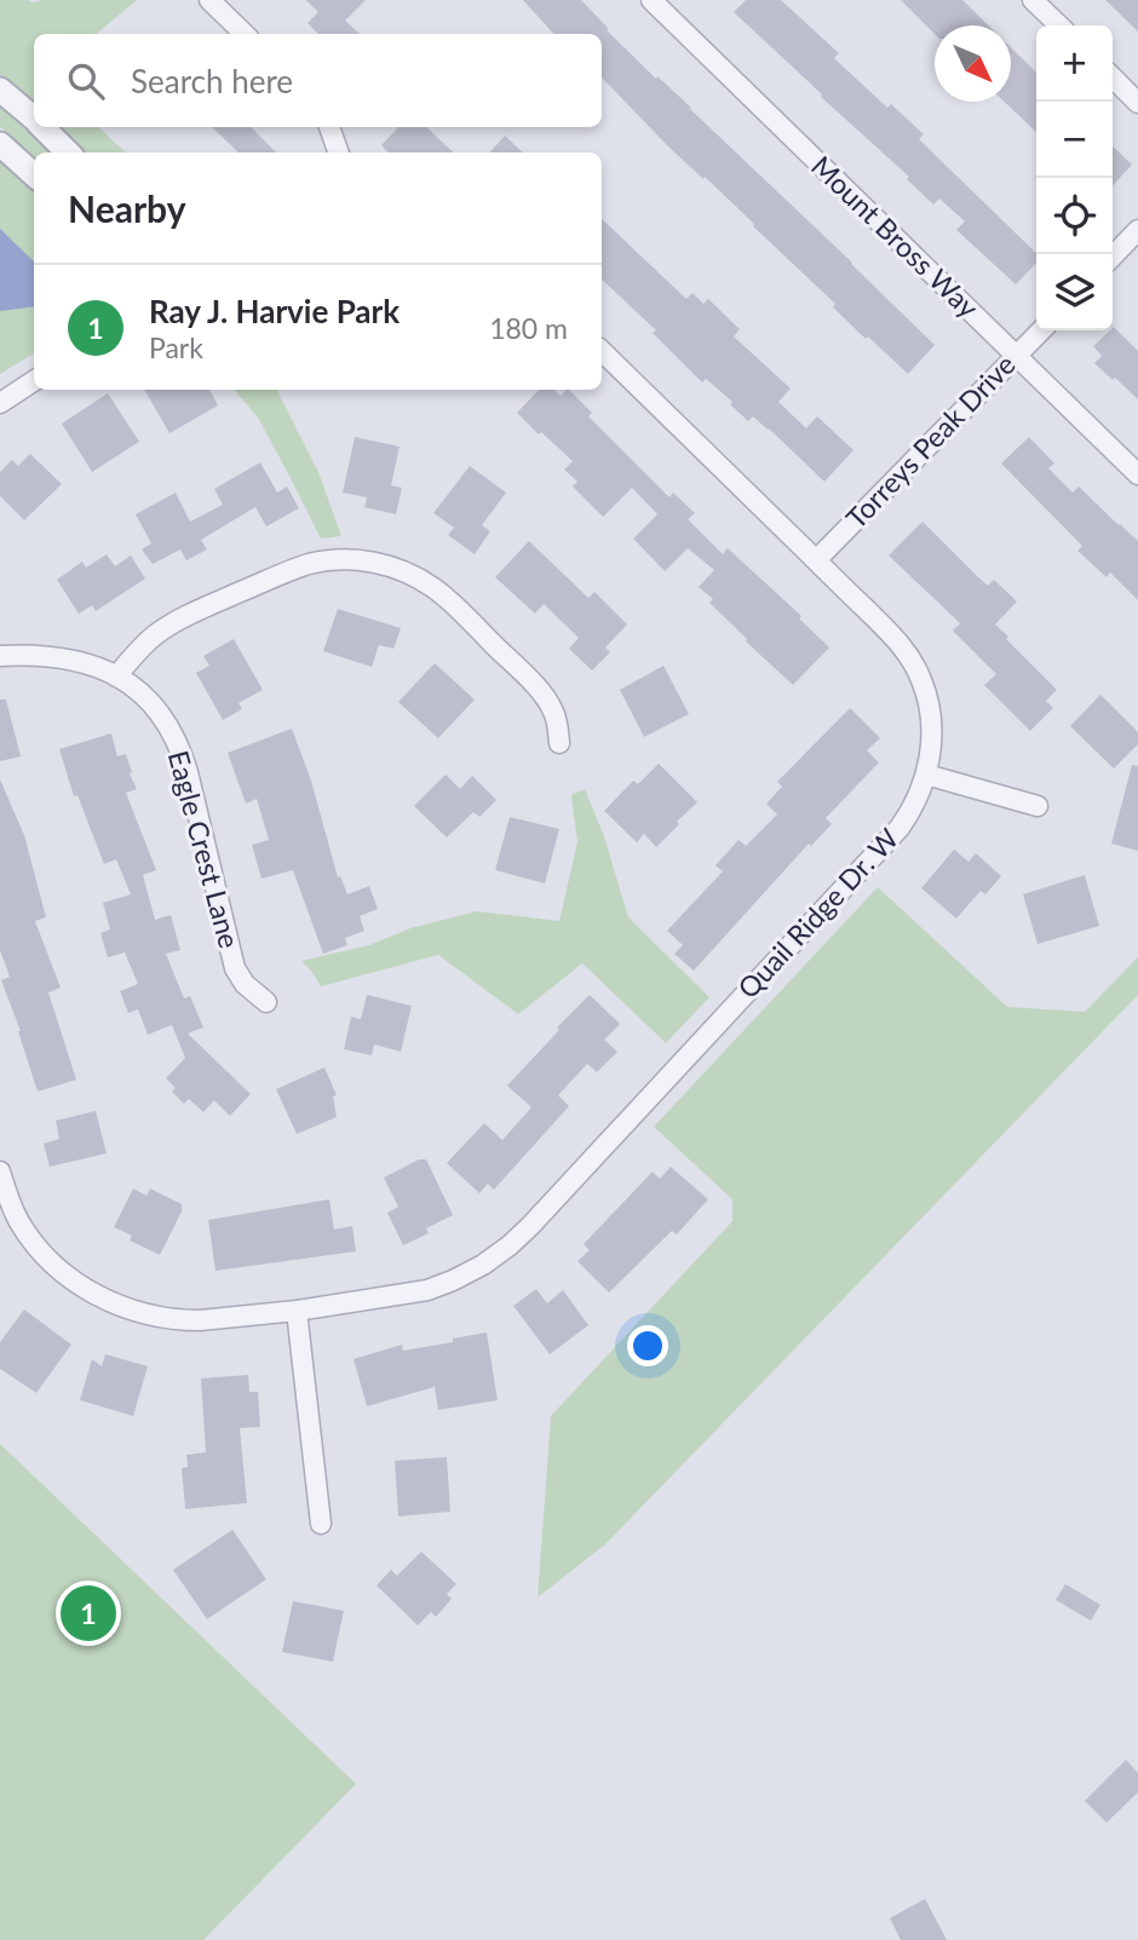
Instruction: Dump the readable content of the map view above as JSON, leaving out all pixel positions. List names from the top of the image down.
{
  "streets": {
    "street": [
      "Mount Bross Way",
      "Torreys Peak Drive",
      "Eagle Crest Lane",
      "Quail Ridge Dr. W"
    ]
  },
  "crossings": [
    ["Mount Bross Way", "Torreys Peak Drive"],
    ["Torreys Peak Drive", "Quail Ridge Dr. W"]
  ],
  "north": "bottom right",
  "page": {
    "map_buttons": ["+", "−"],
    "search": "Search here",
    "heading": "Nearby",
    "list": [
      {
        "mark": "1",
        "name": "Ray J. Harvie Park",
        "note": "Park",
        "value": "180 m"
      }
    ],
    "pins": "1"
  }
}
